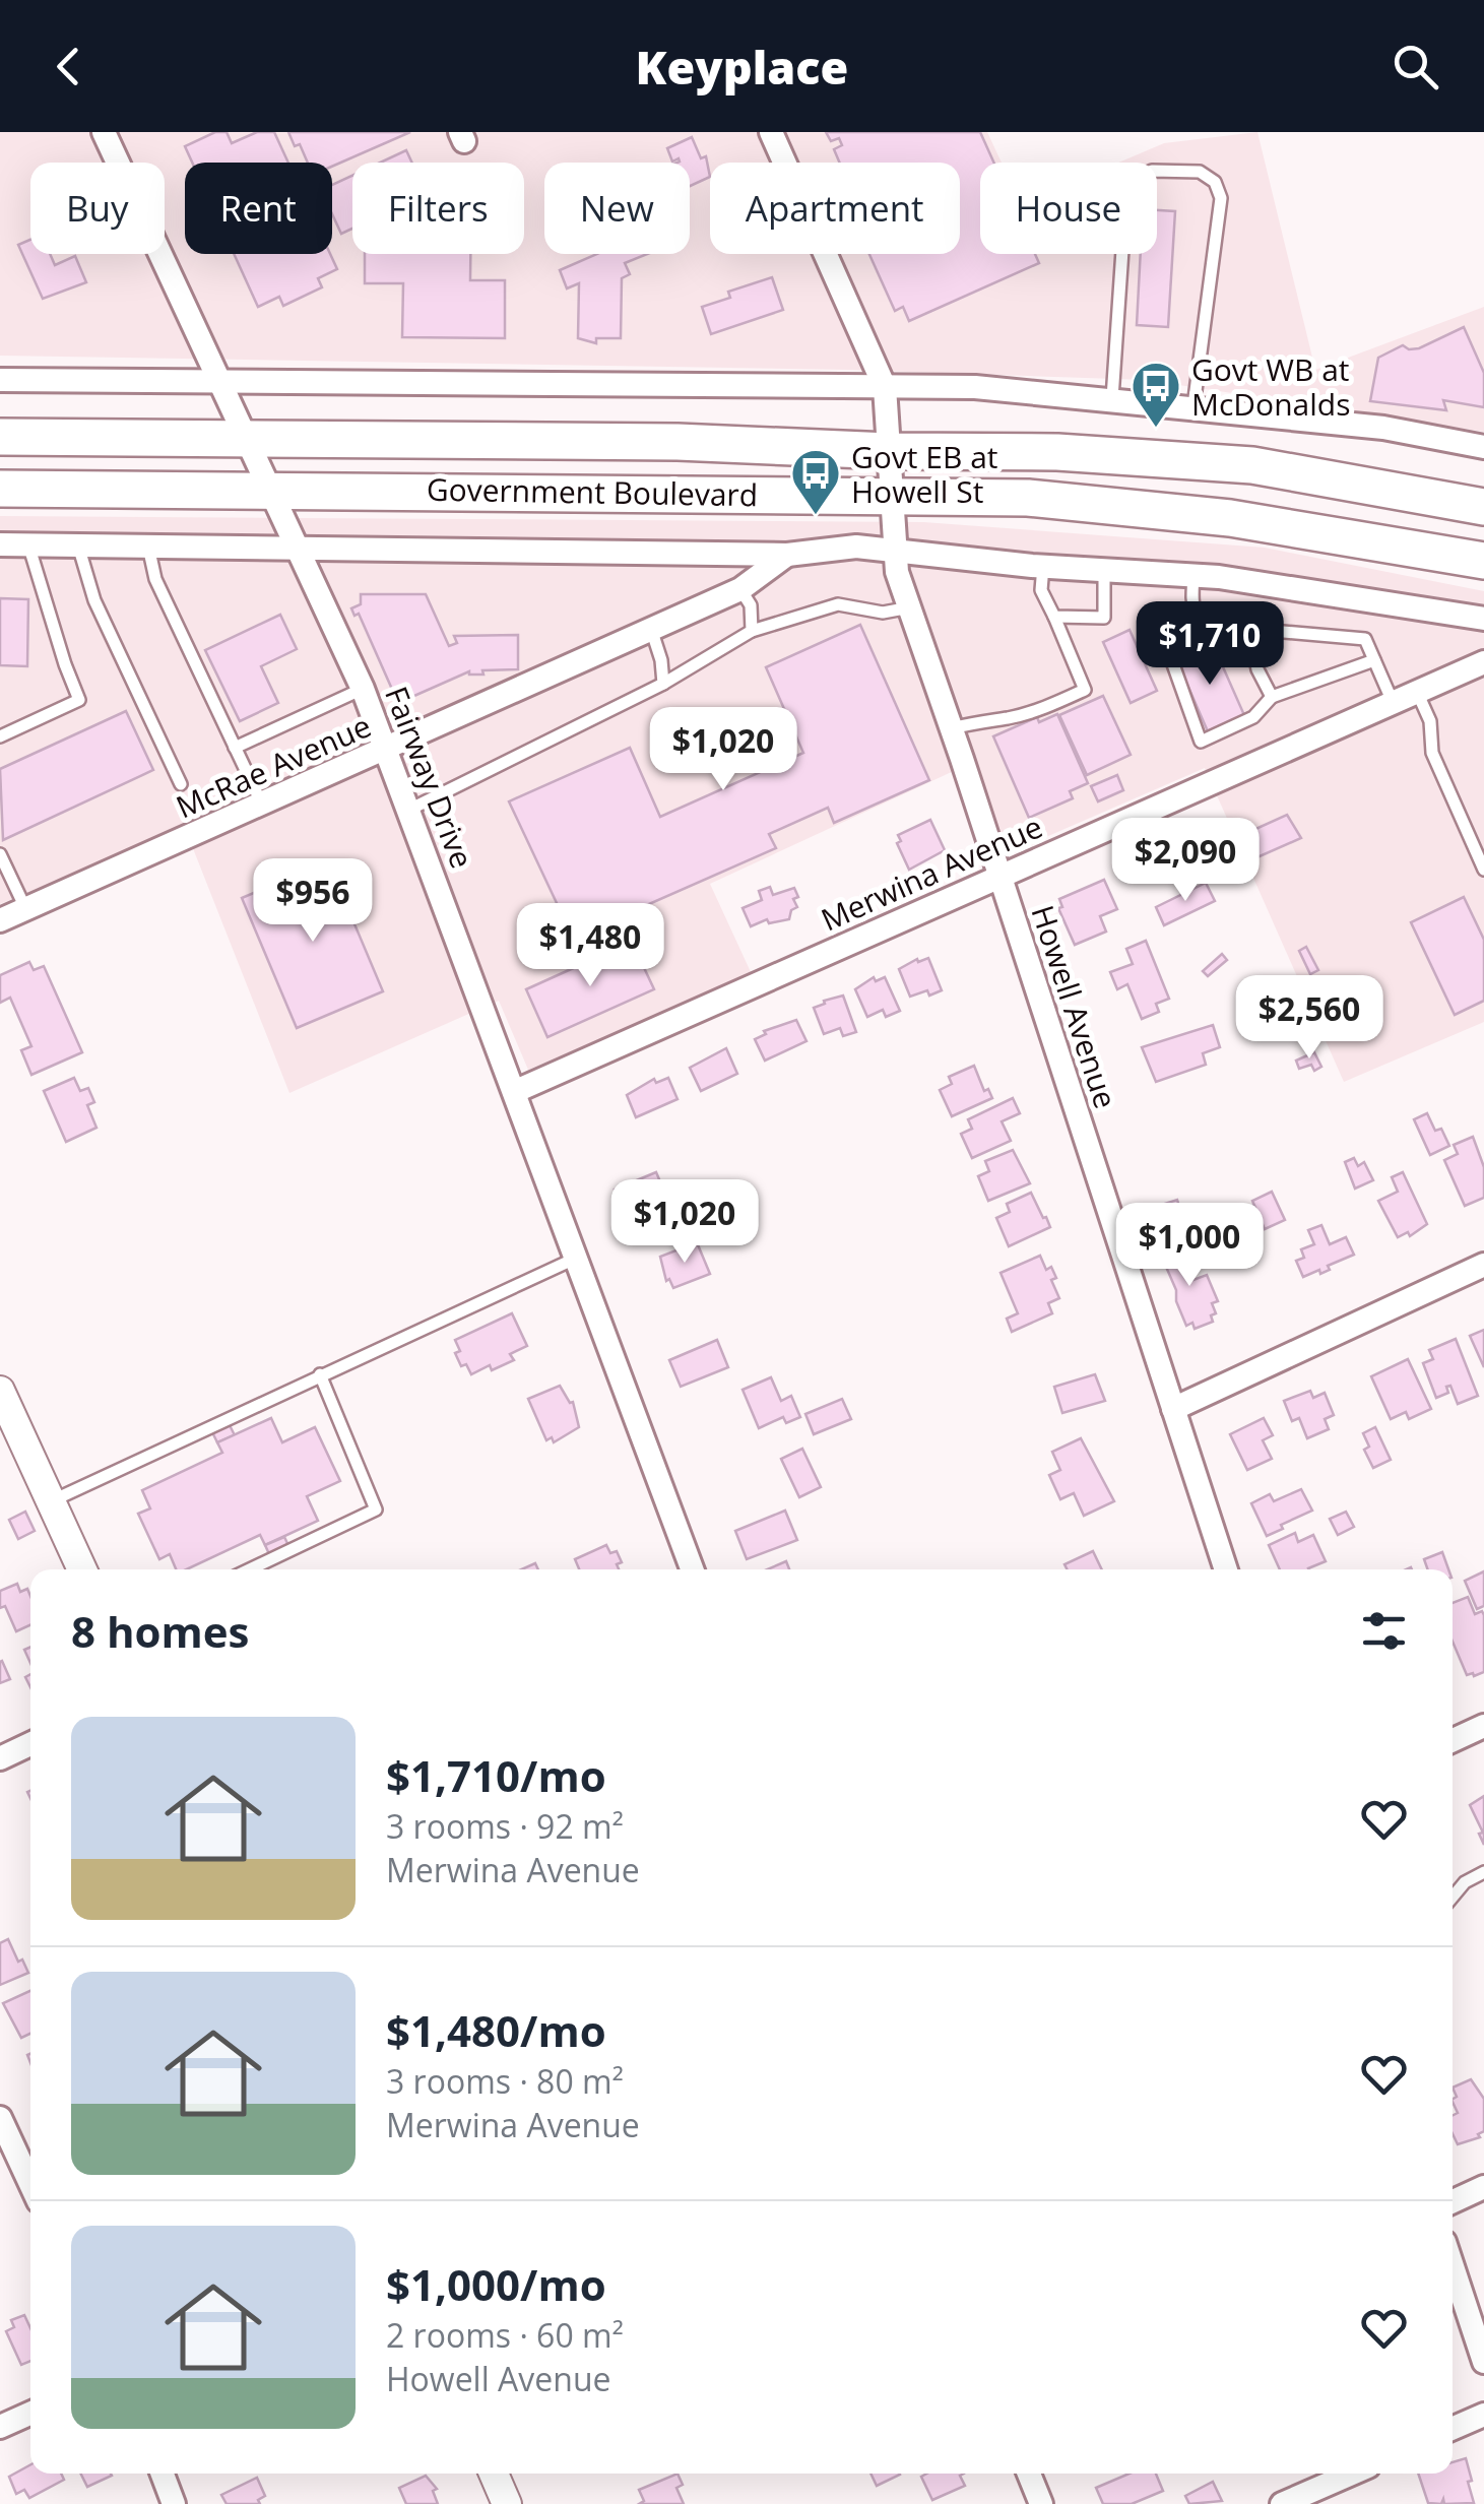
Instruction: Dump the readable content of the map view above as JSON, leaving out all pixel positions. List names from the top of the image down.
{
  "streets": {
    "main road": ["Government Boulevard"],
    "street": [
      "McRae Avenue",
      "Fairway Drive",
      "Merwina Avenue",
      "Howell Avenue"
    ]
  },
  "crossings": [
    ["Government Boulevard", "Fairway Drive"],
    ["Government Boulevard", "Howell Avenue"],
    ["McRae Avenue", "Fairway Drive"],
    ["Fairway Drive", "Merwina Avenue"],
    ["Merwina Avenue", "Howell Avenue"]
  ],
  "places": {
    "bus stop": ["Govt WB at McDonalds", "Govt EB at Howell St"]
  },
  "page": {
    "header": "Keyplace",
    "chip": [
      "Buy",
      "Rent",
      "Filters",
      "New",
      "Apartment",
      "House"
    ],
    "price": [
      "$1,710",
      "$1,020",
      "$2,090",
      "$956",
      "$1,480",
      "$2,560",
      "$1,020",
      "$1,000"
    ],
    "heading": "8 homes",
    "list": [
      {
        "name": "$1,710/mo",
        "note": "3 rooms · 92 m² · Merwina Avenue"
      },
      {
        "name": "$1,480/mo",
        "note": "3 rooms · 80 m² · Merwina Avenue"
      },
      {
        "name": "$1,000/mo",
        "note": "2 rooms · 60 m² · Howell Avenue"
      }
    ]
  }
}
